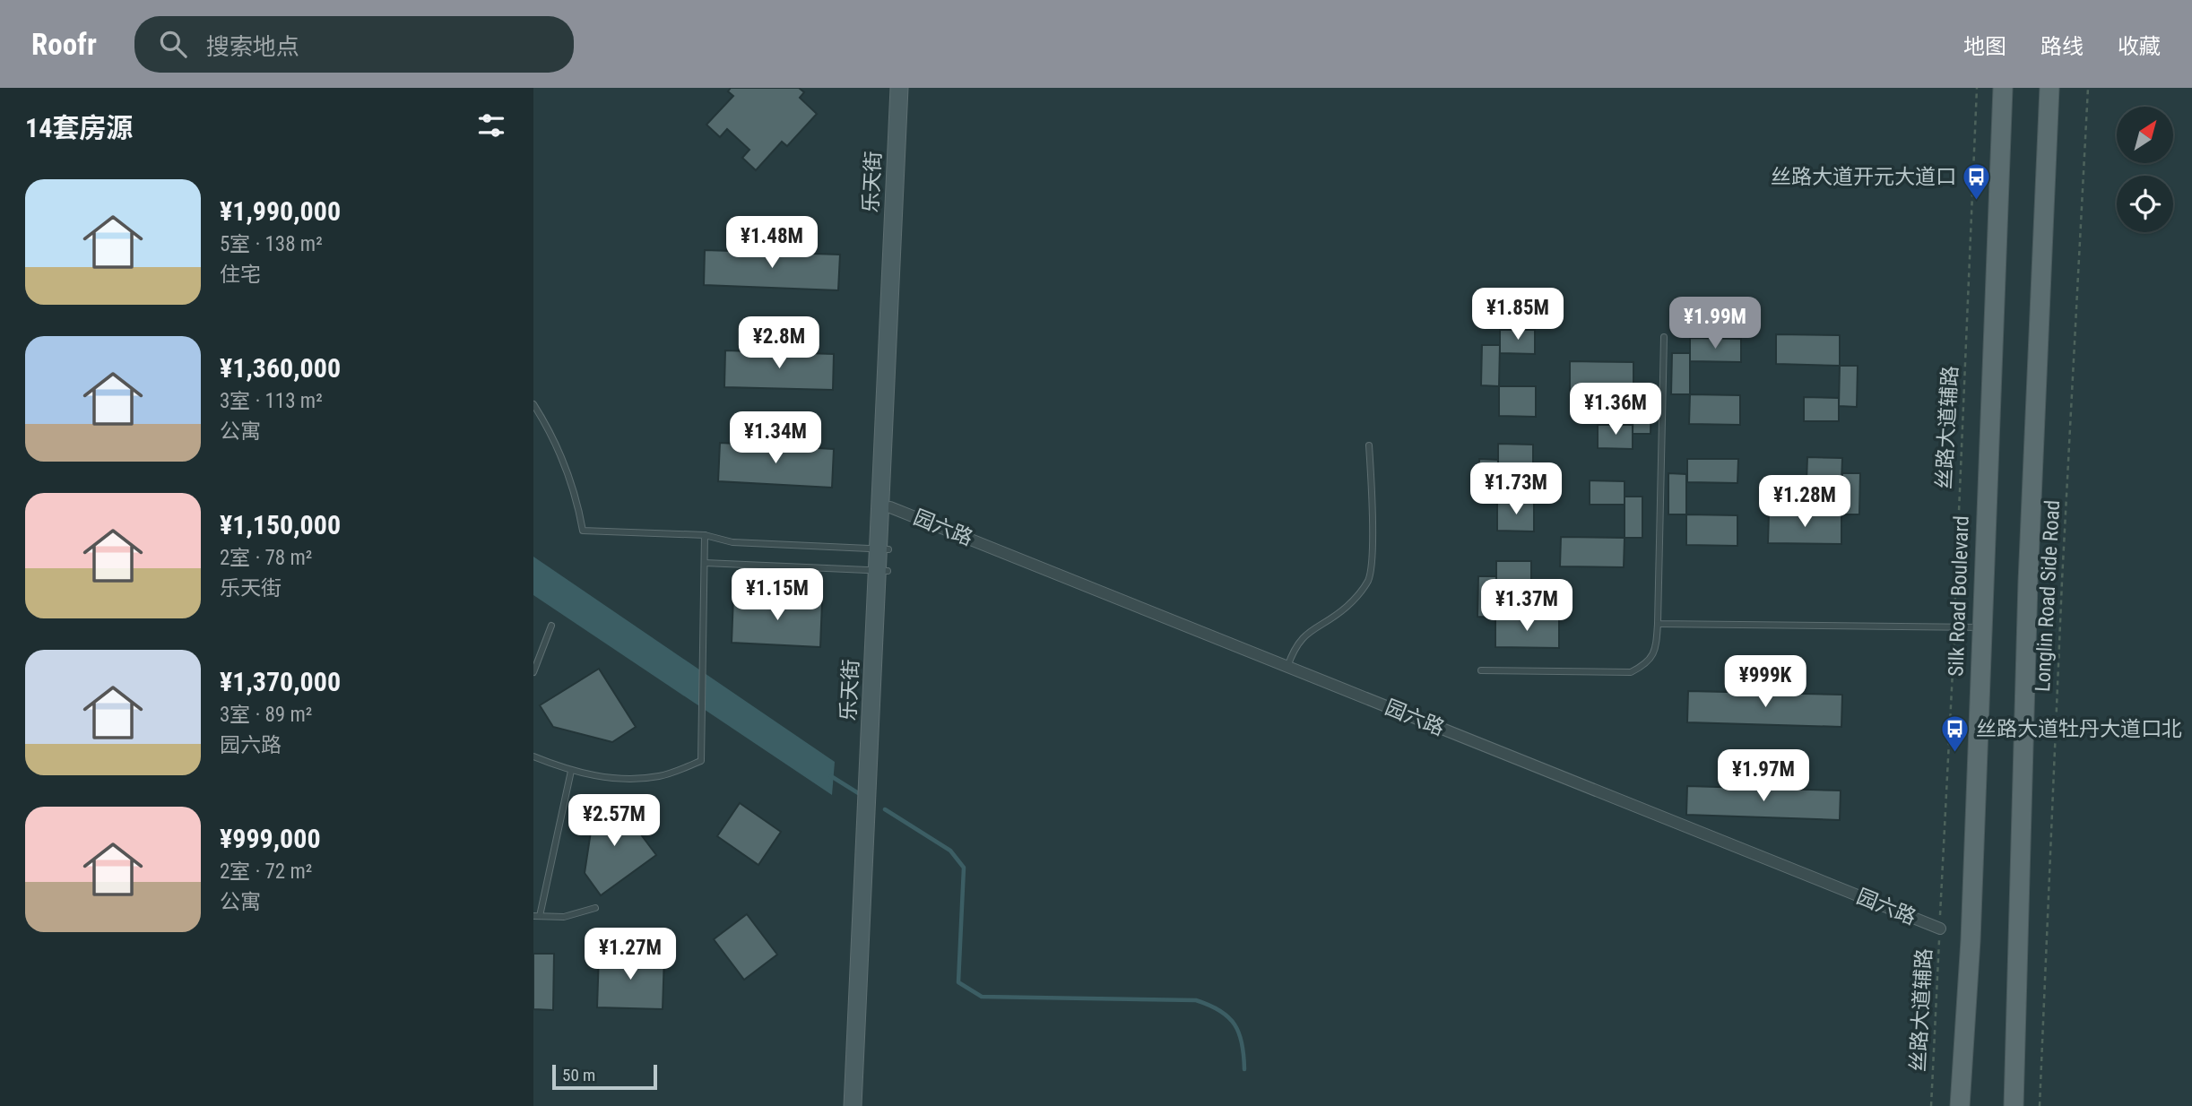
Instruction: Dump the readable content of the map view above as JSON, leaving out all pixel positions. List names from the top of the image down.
{
  "streets": {
    "main road": ["Silk Road Boulevard"],
    "street": ["乐天街", "园六路"],
    "path": ["丝路大道辅路", "Longlin Road Side Road"]
  },
  "crossings": [
    ["乐天街", "园六路"],
    ["丝路大道辅路", "园六路"]
  ],
  "places": {
    "bus stop": ["丝路大道开元大道口", "丝路大道牡丹大道口北"]
  },
  "scale_bar": "50 m",
  "north": "top right",
  "page": {
    "header": "Roofr",
    "search": "搜索地点",
    "nav": ["地图", "路线", "收藏"],
    "heading": "14套房源",
    "list": [
      {
        "name": "¥1,990,000",
        "note": "5室 · 138 m² · 住宅"
      },
      {
        "name": "¥1,360,000",
        "note": "3室 · 113 m² · 公寓"
      },
      {
        "name": "¥1,150,000",
        "note": "2室 · 78 m² · 乐天街"
      },
      {
        "name": "¥1,370,000",
        "note": "3室 · 89 m² · 园六路"
      },
      {
        "name": "¥999,000",
        "note": "2室 · 72 m² · 公寓"
      }
    ],
    "price": [
      "¥1.48M",
      "¥1.85M",
      "¥1.99M",
      "¥2.8M",
      "¥1.36M",
      "¥1.34M",
      "¥1.73M",
      "¥1.28M",
      "¥1.15M",
      "¥1.37M",
      "¥999K",
      "¥1.97M",
      "¥2.57M",
      "¥1.27M"
    ],
    "scale": "50 m"
  }
}
